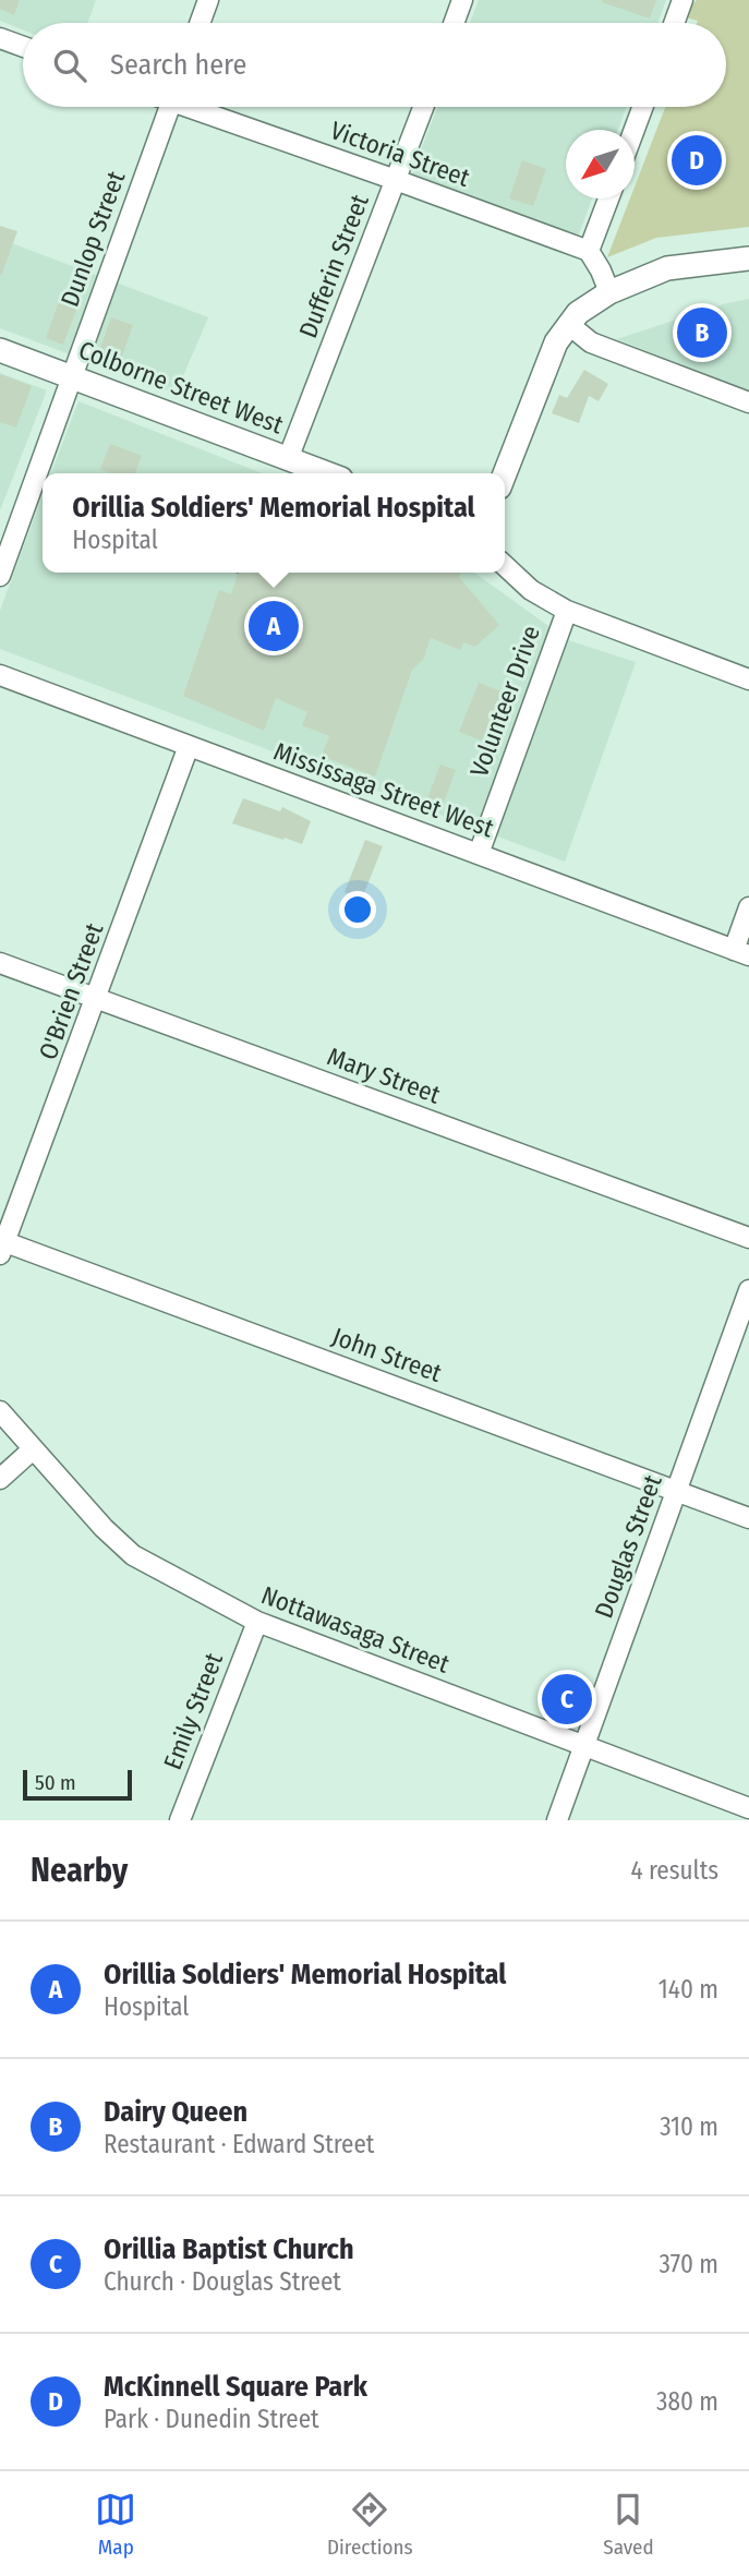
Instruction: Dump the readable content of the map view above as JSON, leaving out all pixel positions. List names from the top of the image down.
{
  "streets": {
    "main road": ["Colborne Street West"],
    "street": [
      "Victoria Street",
      "Dunlop Street",
      "Dufferin Street",
      "Volunteer Drive",
      "Mississaga Street West",
      "O'Brien Street",
      "Mary Street",
      "John Street",
      "Douglas Street",
      "Nottawasaga Street",
      "Emily Street"
    ]
  },
  "crossings": [
    ["Victoria Street", "Dufferin Street"],
    ["Dunlop Street", "Colborne Street West"],
    ["Dufferin Street", "Colborne Street West"],
    ["Volunteer Drive", "Mississaga Street West"],
    ["Mississaga Street West", "O'Brien Street"],
    ["O'Brien Street", "Mary Street"],
    ["O'Brien Street", "John Street"],
    ["John Street", "Douglas Street"],
    ["Douglas Street", "Nottawasaga Street"],
    ["Nottawasaga Street", "Emily Street"]
  ],
  "scale_bar": "50 m",
  "north": "bottom left",
  "page": {
    "search": "Search here",
    "pins": [
      "D",
      "B",
      "A",
      "C"
    ],
    "popup": ["Orillia Soldiers' Memorial Hospital", "Hospital"],
    "scale": "50 m",
    "heading": ["Nearby", "4 results"],
    "list": [
      {
        "mark": "A",
        "name": "Orillia Soldiers' Memorial Hospital",
        "note": "Hospital",
        "value": "140 m"
      },
      {
        "mark": "B",
        "name": "Dairy Queen",
        "note": "Restaurant · Edward Street",
        "value": "310 m"
      },
      {
        "mark": "C",
        "name": "Orillia Baptist Church",
        "note": "Church · Douglas Street",
        "value": "370 m"
      },
      {
        "mark": "D",
        "name": "McKinnell Square Park",
        "note": "Park · Dunedin Street",
        "value": "380 m"
      }
    ],
    "nav": ["Map", "Directions", "Saved"]
  }
}
